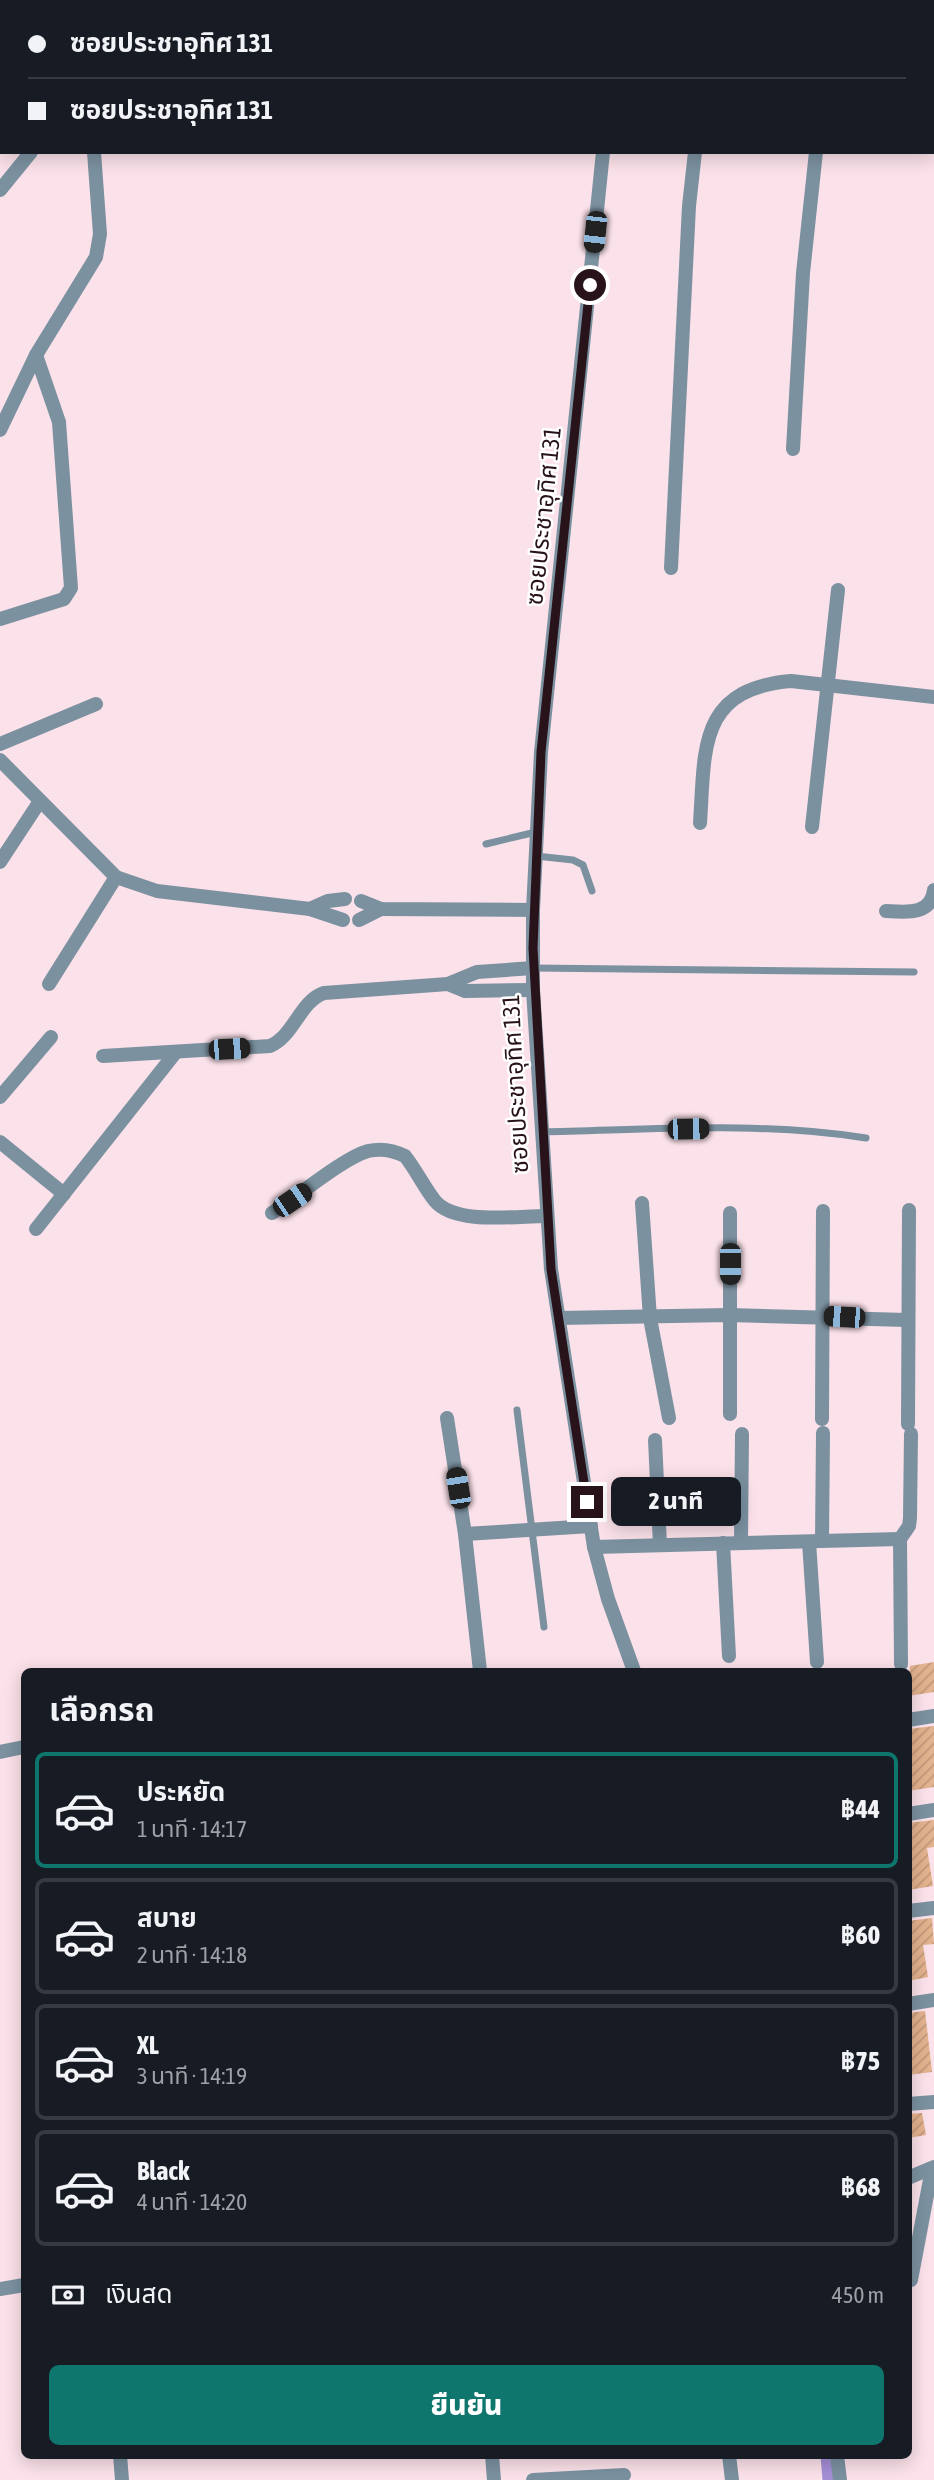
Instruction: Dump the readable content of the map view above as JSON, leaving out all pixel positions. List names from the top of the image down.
{
  "streets": {
    "street": ["ซอยประชาอุทิศ 131"]
  },
  "page": {
    "banner": ["ซอยประชาอุทิศ 131", "ซอยประชาอุทิศ 131"],
    "bubble": "2 นาที",
    "heading": "เลือกรถ",
    "list": [
      {
        "name": "ประหยัด",
        "note": "1 นาที · 14:17",
        "value": "฿44"
      },
      {
        "name": "สบาย",
        "note": "2 นาที · 14:18",
        "value": "฿60"
      },
      {
        "name": "XL",
        "note": "3 นาที · 14:19",
        "value": "฿75"
      },
      {
        "name": "Black",
        "note": "4 นาที · 14:20",
        "value": "฿68"
      }
    ],
    "pay": ["เงินสด", "450 m"],
    "buttons": "ยืนยัน"
  }
}
